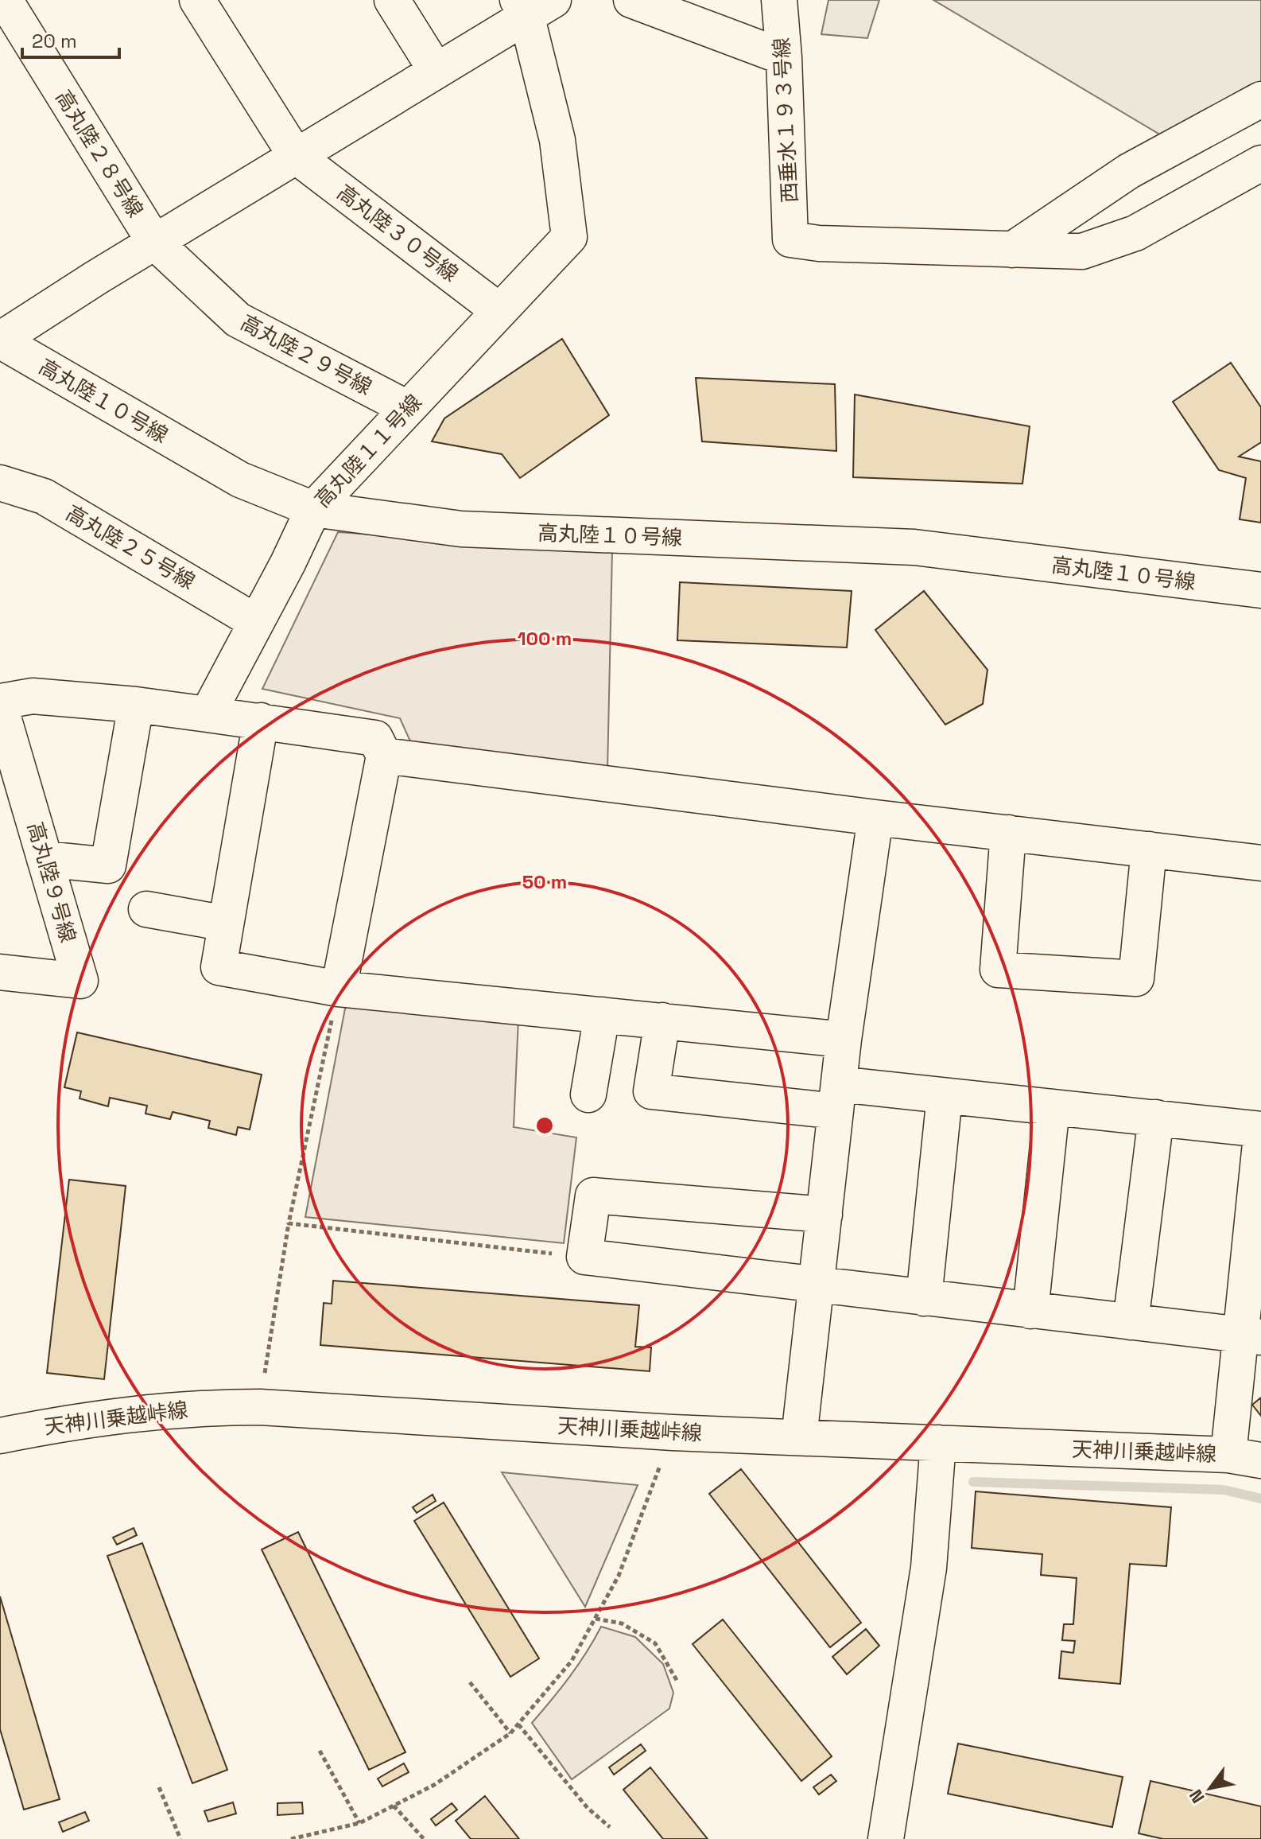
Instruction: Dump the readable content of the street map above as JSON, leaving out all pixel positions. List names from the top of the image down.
{
  "streets": {
    "street": [
      "西垂水１９３号線",
      "高丸陸２８号線",
      "高丸陸３０号線",
      "高丸陸２９号線",
      "高丸陸１０号線",
      "高丸陸１１号線",
      "高丸陸２５号線",
      "高丸陸９号線",
      "天神川乗越峠線"
    ]
  },
  "crossings": [
    ["高丸陸２８号線", "高丸陸２９号線"],
    ["高丸陸２８号線", "高丸陸１１号線"],
    ["高丸陸３０号線", "高丸陸１１号線"],
    ["高丸陸２９号線", "高丸陸１１号線"],
    ["高丸陸１０号線", "高丸陸１１号線"],
    ["高丸陸１１号線", "高丸陸２５号線"]
  ],
  "scale_bar": "20 m",
  "north": "bottom left",
  "rings": ["100 m", "50 m"]
}
